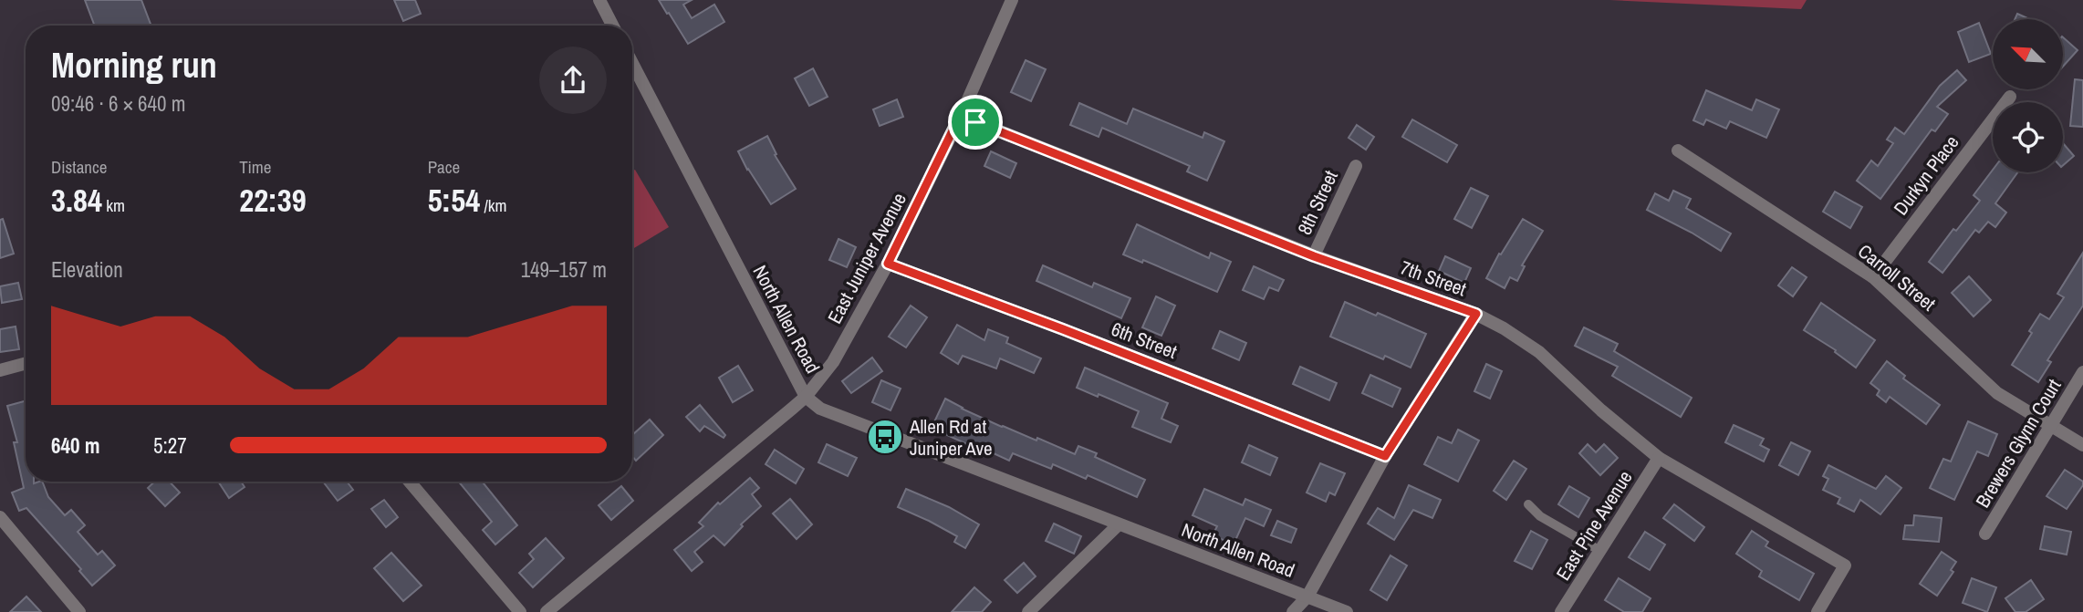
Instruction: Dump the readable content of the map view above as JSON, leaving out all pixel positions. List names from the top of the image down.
{
  "streets": {
    "street": [
      "Durkyn Place",
      "8th Street",
      "East Juniper Avenue",
      "Carroll Street",
      "7th Street",
      "North Allen Road",
      "6th Street",
      "Brewers Glynn Court",
      "East Pine Avenue"
    ]
  },
  "crossings": [
    ["Durkyn Place", "Carroll Street"],
    ["8th Street", "7th Street"],
    ["East Juniper Avenue", "7th Street"],
    ["East Juniper Avenue", "North Allen Road"],
    ["East Juniper Avenue", "6th Street"],
    ["Carroll Street", "Brewers Glynn Court"],
    ["7th Street", "East Pine Avenue"]
  ],
  "places": {
    "bus stop": ["Allen Rd at Juniper Ave"]
  },
  "north": "top left",
  "page": {
    "heading": ["Morning run", "09:46 · 6 × 640 m"],
    "stats": [
      ["Distance", "3.84 km"],
      ["Time", "22:39"],
      ["Pace", "5:54 /km"]
    ],
    "chart": ["Elevation", "149–157 m"],
    "list": [
      {
        "name": "640 m",
        "note": "5:27"
      }
    ]
  }
}
